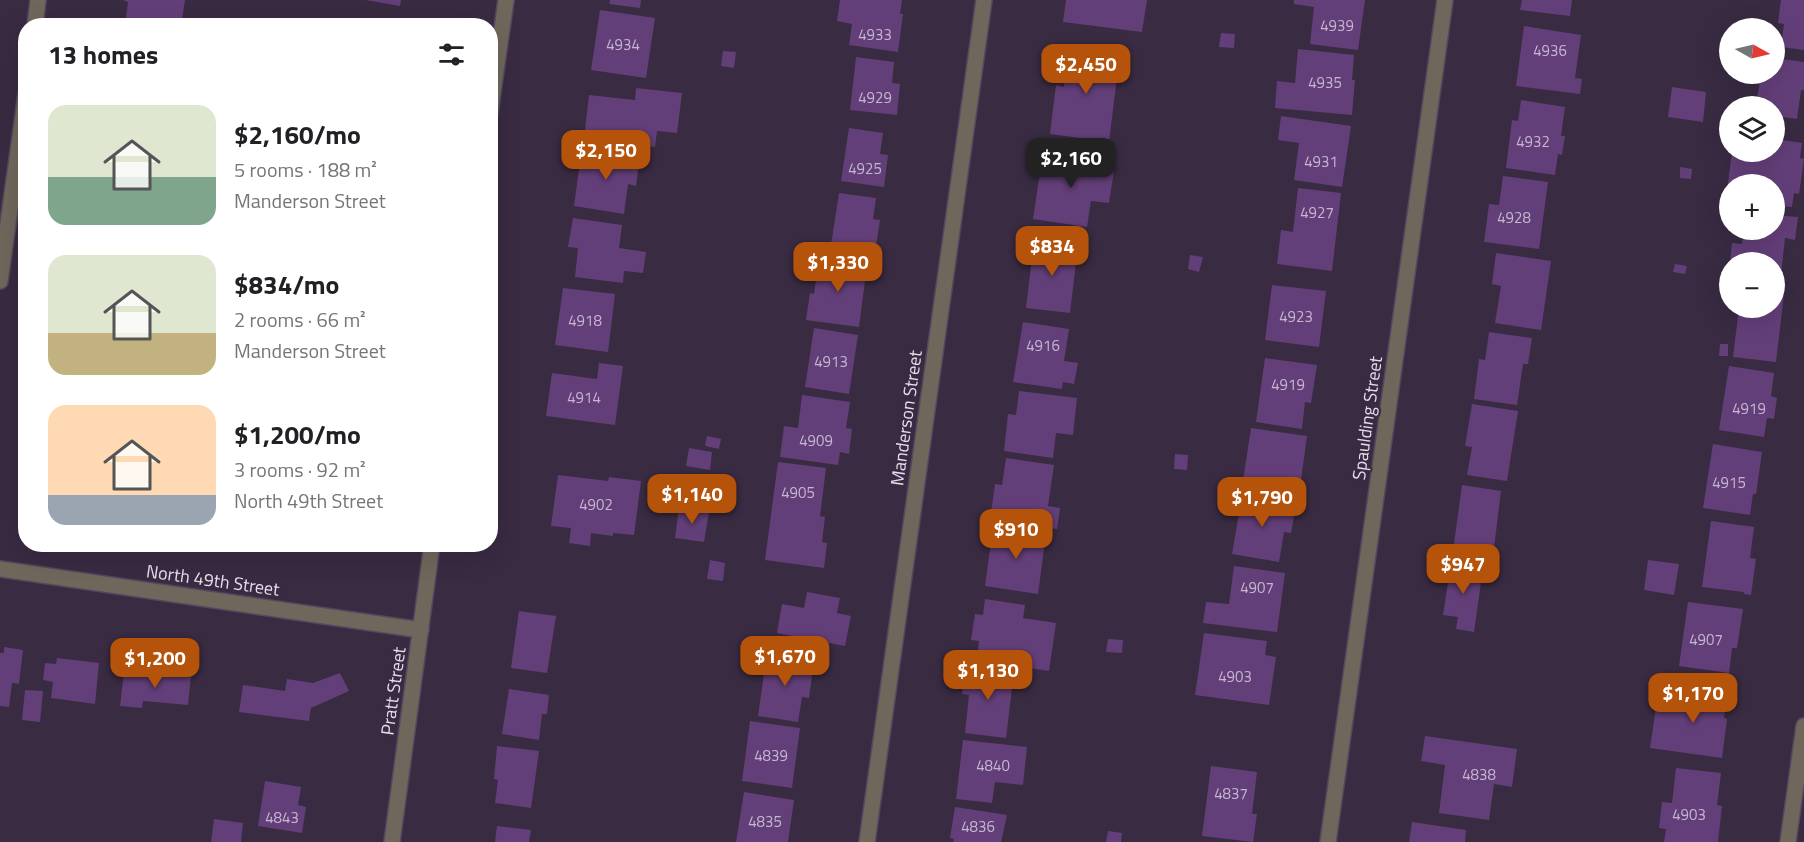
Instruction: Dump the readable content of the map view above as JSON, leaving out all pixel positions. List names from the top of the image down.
{
  "streets": {
    "street": [
      "Manderson Street",
      "Spaulding Street",
      "North 49th Street",
      "Pratt Street"
    ]
  },
  "crossings": [
    ["North 49th Street", "Pratt Street"]
  ],
  "house_numbers": [
    "4939",
    "4933",
    "4934",
    "4936",
    "4935",
    "4929",
    "4932",
    "4931",
    "4925",
    "4927",
    "4928",
    "4923",
    "4918",
    "4916",
    "4913",
    "4919",
    "4914",
    "4919",
    "4909",
    "4915",
    "4905",
    "4902",
    "4907",
    "4907",
    "4903",
    "4839",
    "4840",
    "4838",
    "4837",
    "4903",
    "4843",
    "4835",
    "4836"
  ],
  "north": "right",
  "page": {
    "map_buttons": ["+", "−"],
    "heading": "13 homes",
    "price": [
      "$2,450",
      "$2,150",
      "$2,160",
      "$834",
      "$1,330",
      "$1,140",
      "$1,790",
      "$910",
      "$947",
      "$1,670",
      "$1,200",
      "$1,130",
      "$1,170"
    ],
    "list": [
      {
        "name": "$2,160/mo",
        "note": "5 rooms · 188 m² · Manderson Street"
      },
      {
        "name": "$834/mo",
        "note": "2 rooms · 66 m² · Manderson Street"
      },
      {
        "name": "$1,200/mo",
        "note": "3 rooms · 92 m² · North 49th Street"
      }
    ]
  }
}
